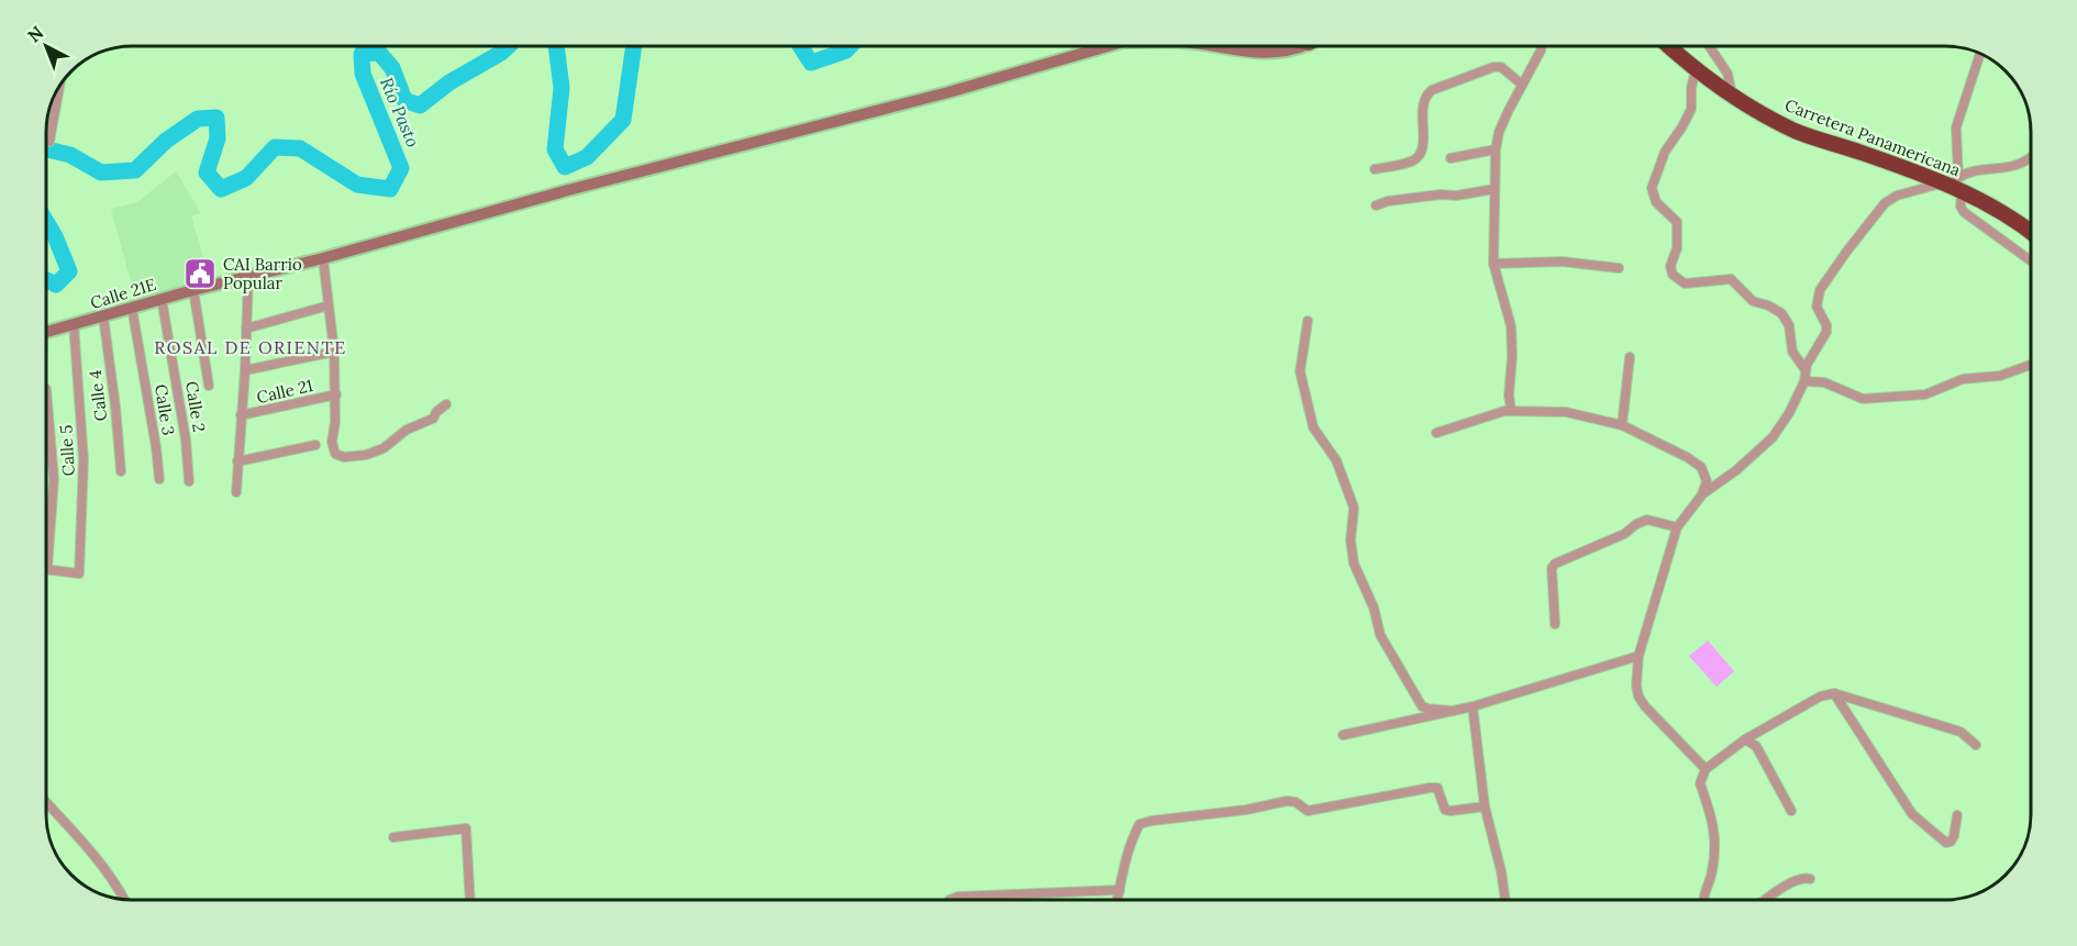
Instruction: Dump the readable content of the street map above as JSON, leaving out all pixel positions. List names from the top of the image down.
{
  "streets": {
    "highway": ["Carretera Panamericana"],
    "main road": ["Calle 21E"],
    "street": [
      "Calle 21",
      "Calle 4",
      "Calle 2",
      "Calle 3",
      "Calle 5"
    ]
  },
  "crossings": [
    ["Calle 21E", "Calle 4"],
    ["Calle 21E", "Calle 2"],
    ["Calle 21E", "Calle 3"],
    ["Calle 21E", "Calle 5"]
  ],
  "districts": ["ROSAL DE ORIENTE"],
  "water": ["Río Pasto"],
  "places": {
    "public building": ["CAI Barrio Popular"]
  },
  "north": "top left"
}
